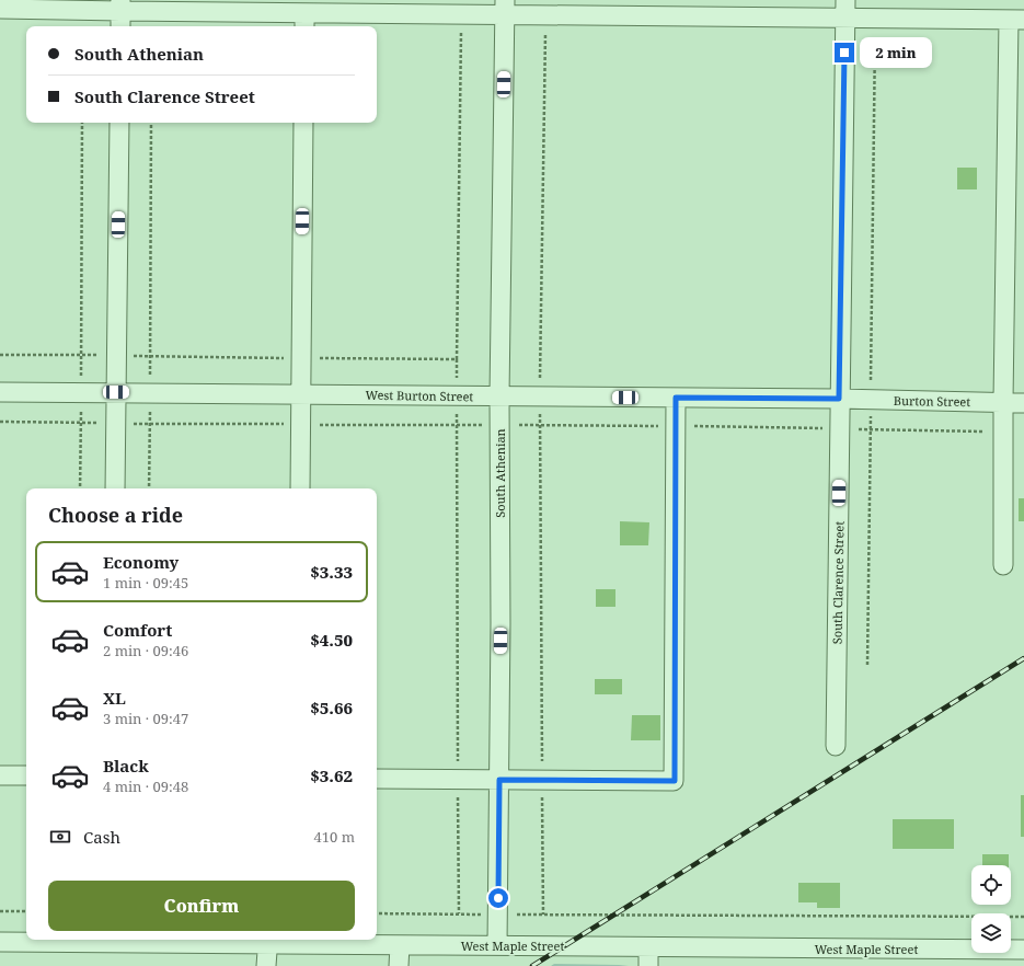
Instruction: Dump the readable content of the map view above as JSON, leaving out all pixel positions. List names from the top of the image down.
{
  "streets": {
    "street": [
      "West Burton Street",
      "Burton Street",
      "South Athenian",
      "South Clarence Street",
      "West Maple Street"
    ]
  },
  "crossings": [
    ["West Burton Street", "Burton Street"],
    ["West Burton Street", "South Athenian"],
    ["West Burton Street", "South Clarence Street"],
    ["Burton Street", "South Clarence Street"],
    ["South Athenian", "West Maple Street"]
  ],
  "page": {
    "banner": ["South Athenian", "South Clarence Street"],
    "bubble": "2 min",
    "heading": "Choose a ride",
    "list": [
      {
        "name": "Economy",
        "note": "1 min · 09:45",
        "value": "$3.33"
      },
      {
        "name": "Comfort",
        "note": "2 min · 09:46",
        "value": "$4.50"
      },
      {
        "name": "XL",
        "note": "3 min · 09:47",
        "value": "$5.66"
      },
      {
        "name": "Black",
        "note": "4 min · 09:48",
        "value": "$3.62"
      }
    ],
    "pay": ["Cash", "410 m"],
    "buttons": "Confirm"
  }
}
